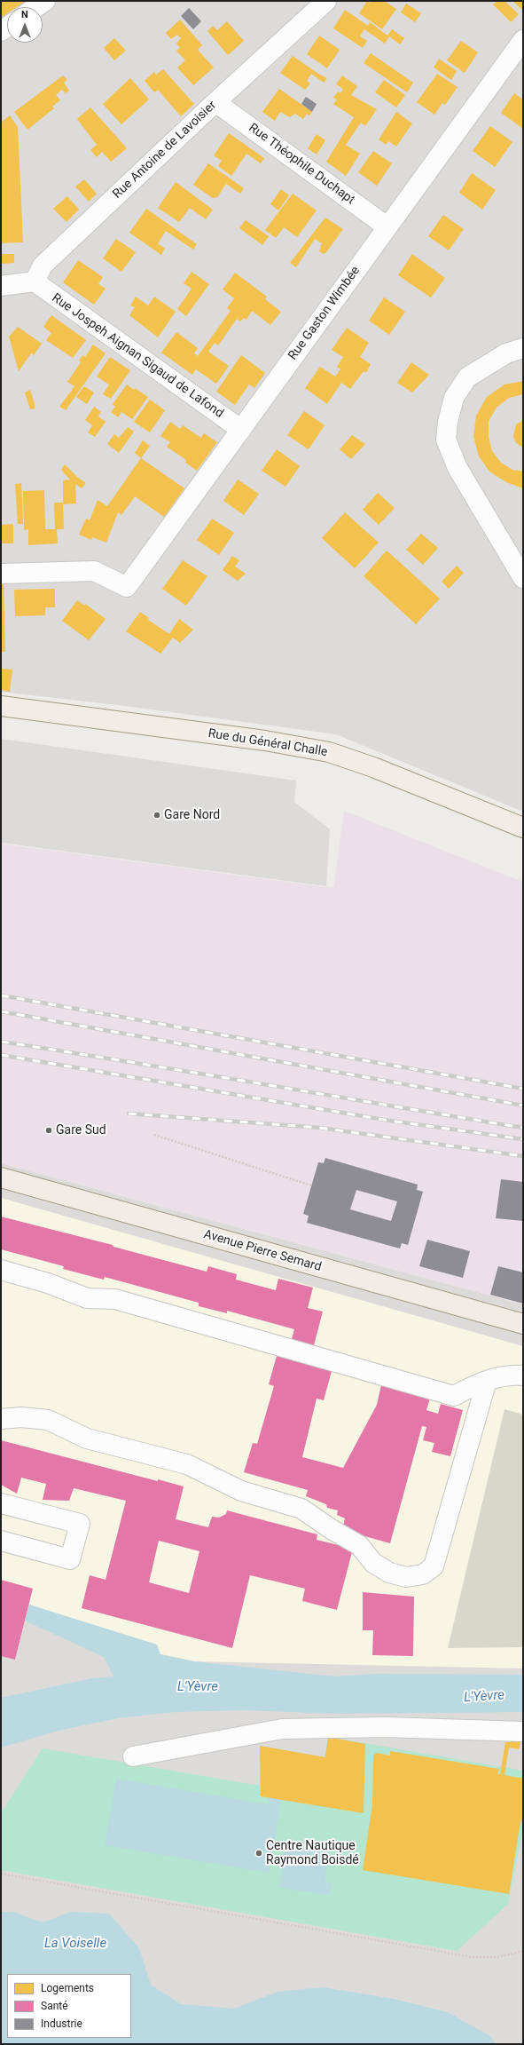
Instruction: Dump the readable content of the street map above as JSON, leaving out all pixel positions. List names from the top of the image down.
{
  "streets": {
    "main road": ["Rue du Général Challe", "Avenue Pierre Semard"],
    "street": [
      "Rue Antoine de Lavoisier",
      "Rue Théophile Duchapt",
      "Rue Gaston Wimbée",
      "Rue Jospeh Aignan Sigaud de Lafond"
    ]
  },
  "crossings": [
    ["Rue Antoine de Lavoisier", "Rue Théophile Duchapt"],
    ["Rue Antoine de Lavoisier", "Rue Jospeh Aignan Sigaud de Lafond"],
    ["Rue Théophile Duchapt", "Rue Gaston Wimbée"],
    ["Rue Gaston Wimbée", "Rue Jospeh Aignan Sigaud de Lafond"]
  ],
  "water": ["L'Yèvre", "La Voiselle"],
  "places": ["Gare Nord", "Gare Sud", "Centre Nautique Raymond Boisdé"],
  "legend": ["Logements", "Santé", "Industrie"],
  "north": "top"
}
